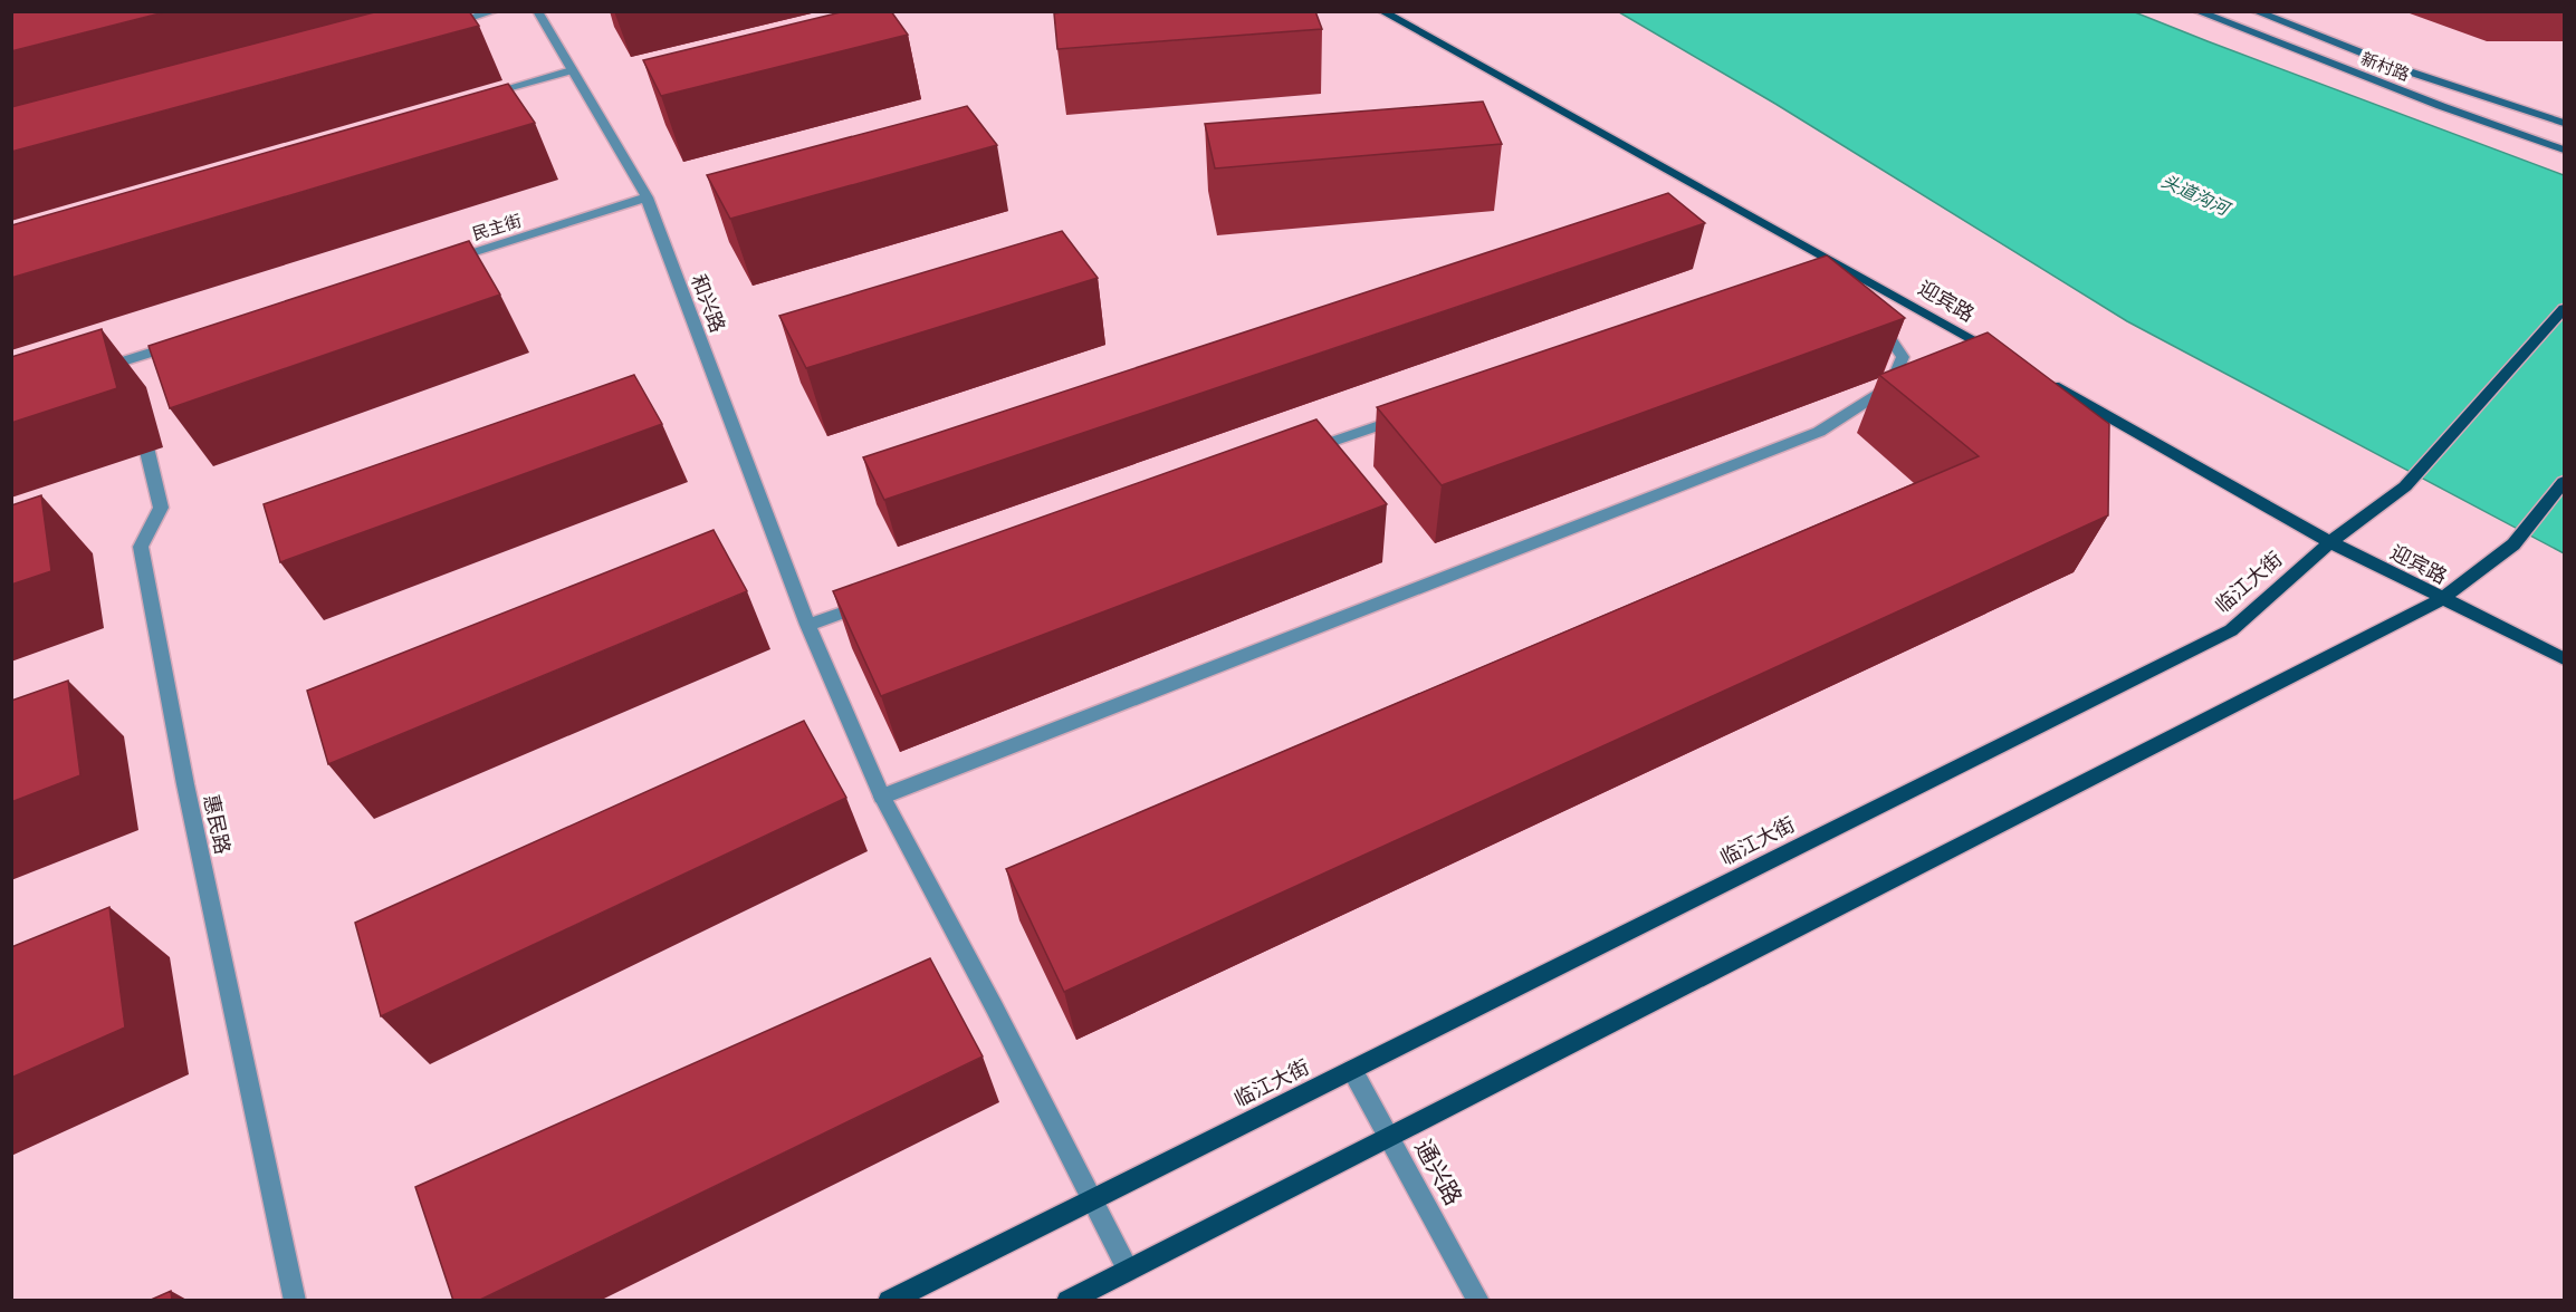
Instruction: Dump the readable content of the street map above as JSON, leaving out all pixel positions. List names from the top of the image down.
{
  "streets": {
    "main road": ["迎宾路", "临江大街"],
    "street": [
      "新村路",
      "民主街",
      "和兴路",
      "惠民路",
      "通兴路"
    ]
  },
  "crossings": [
    ["民主街", "和兴路"],
    ["迎宾路", "临江大街"],
    ["和兴路", "临江大街"],
    ["临江大街", "通兴路"]
  ],
  "water": ["头道沟河"]
}
